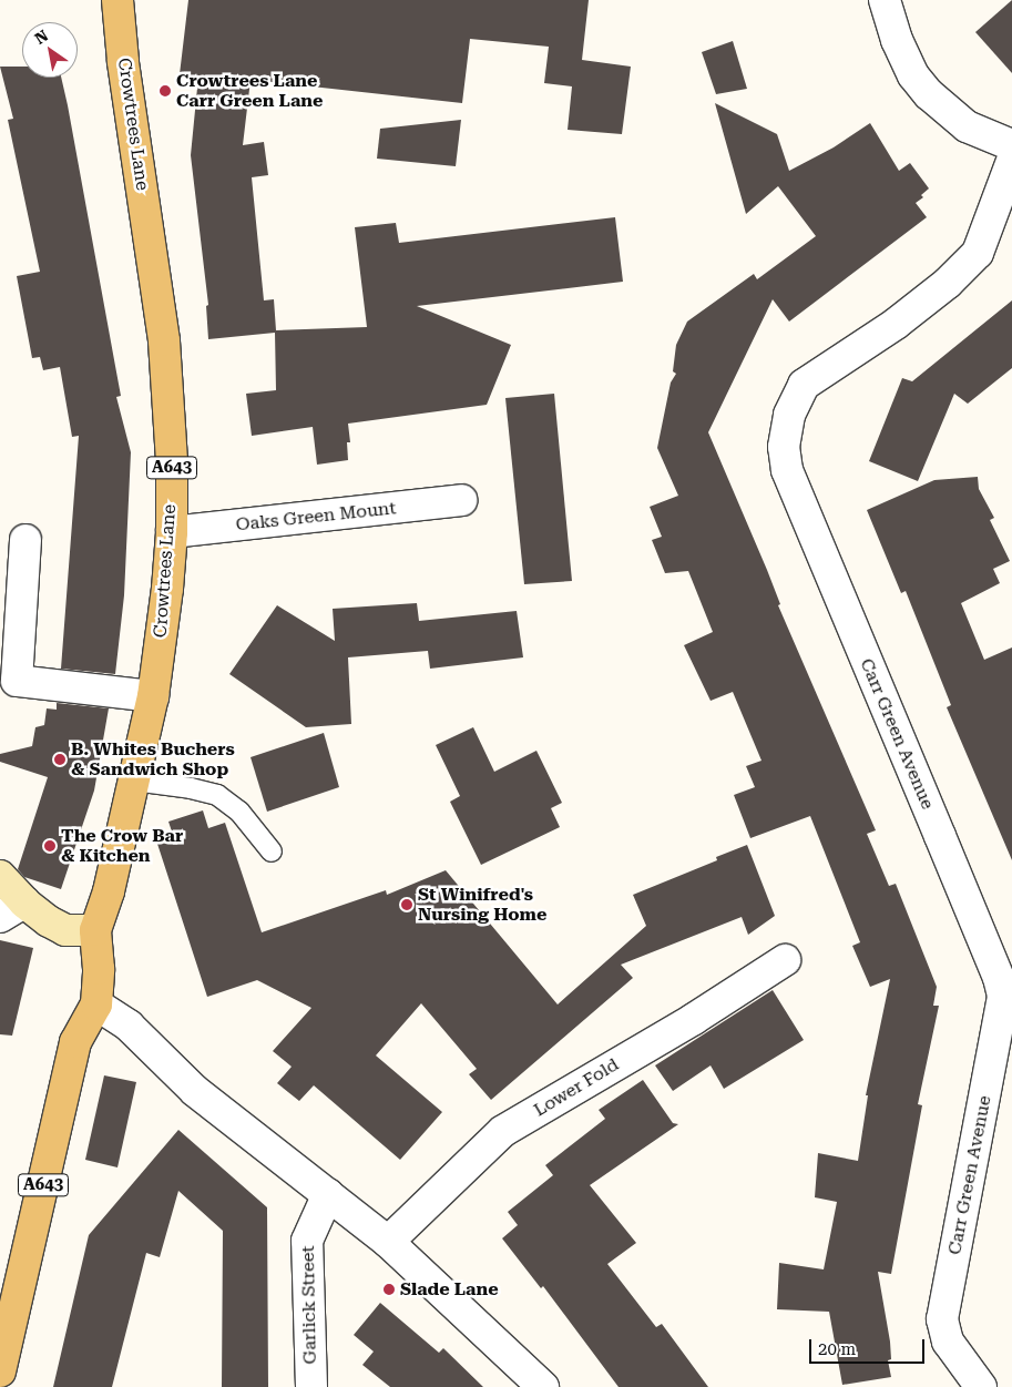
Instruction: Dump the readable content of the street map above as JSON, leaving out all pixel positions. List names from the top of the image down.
{
  "streets": {
    "main road": ["Crowtrees Lane", "A643"],
    "street": [
      "Oaks Green Mount",
      "Carr Green Avenue",
      "Lower Fold",
      "Garlick Street"
    ]
  },
  "crossings": [
    ["Crowtrees Lane", "A643"],
    ["Crowtrees Lane", "Oaks Green Mount"]
  ],
  "places": [
    "Crowtrees Lane Carr Green Lane",
    "B. Whites Buchers & Sandwich Shop",
    "The Crow Bar & Kitchen",
    "St Winifred's Nursing Home",
    "Slade Lane"
  ],
  "scale_bar": "20 m",
  "north": "top left"
}
